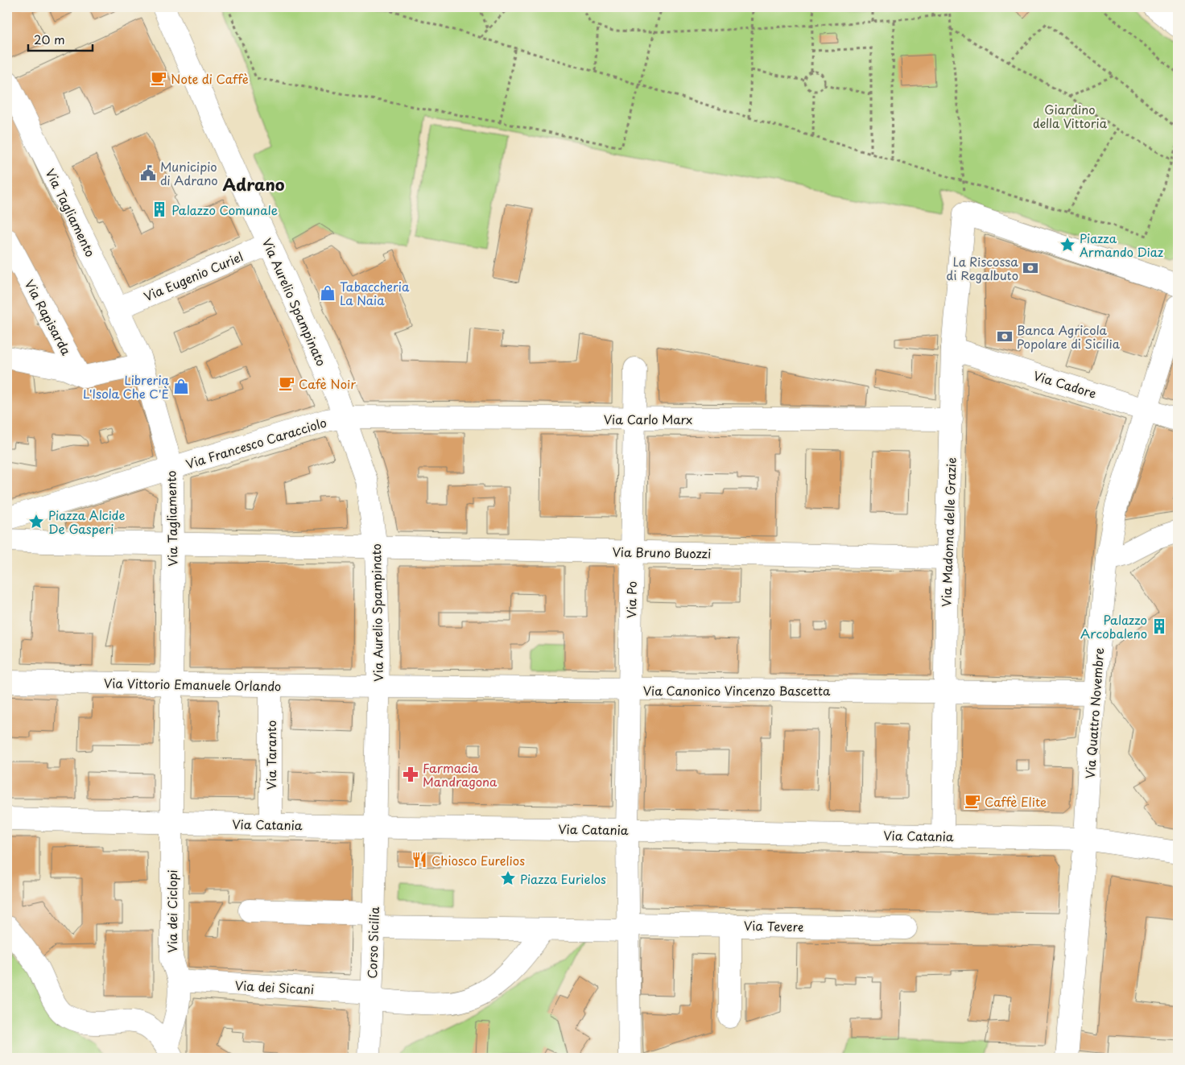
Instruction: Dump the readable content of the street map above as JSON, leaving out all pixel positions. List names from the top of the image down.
{
  "streets": {
    "street": [
      "Via Tagliamento",
      "Via Eugenio Curiel",
      "Via Aurelio Spampinato",
      "Via Rapisarda",
      "Via Cadore",
      "Via Carlo Marx",
      "Via Francesco Caracciolo",
      "Via Madonna delle Grazie",
      "Via Bruno Buozzi",
      "Via Po",
      "Via Vittorio Emanuele Orlando",
      "Via Canonico Vincenzo Bascetta",
      "Via Quattro Novembre",
      "Via Taranto",
      "Via Catania",
      "Via dei Ciclopi",
      "Via Tevere",
      "Corso Sicilia",
      "Via dei Sicani"
    ]
  },
  "crossings": [
    ["Via Tagliamento", "Via Eugenio Curiel"],
    ["Via Tagliamento", "Via Francesco Caracciolo"],
    ["Via Tagliamento", "Via Bruno Buozzi"],
    ["Via Tagliamento", "Via Vittorio Emanuele Orlando"],
    ["Via Tagliamento", "Via Catania"],
    ["Via Tagliamento", "Via dei Ciclopi"],
    ["Via Eugenio Curiel", "Via Aurelio Spampinato"],
    ["Via Aurelio Spampinato", "Via Carlo Marx"],
    ["Via Aurelio Spampinato", "Via Francesco Caracciolo"],
    ["Via Aurelio Spampinato", "Via Bruno Buozzi"],
    ["Via Aurelio Spampinato", "Via Vittorio Emanuele Orlando"],
    ["Via Aurelio Spampinato", "Via Canonico Vincenzo Bascetta"],
    ["Via Aurelio Spampinato", "Via Catania"],
    ["Via Aurelio Spampinato", "Corso Sicilia"],
    ["Via Cadore", "Via Madonna delle Grazie"],
    ["Via Cadore", "Via Quattro Novembre"],
    ["Via Carlo Marx", "Via Francesco Caracciolo"],
    ["Via Carlo Marx", "Via Madonna delle Grazie"],
    ["Via Carlo Marx", "Via Po"],
    ["Via Madonna delle Grazie", "Via Bruno Buozzi"],
    ["Via Madonna delle Grazie", "Via Canonico Vincenzo Bascetta"],
    ["Via Madonna delle Grazie", "Via Catania"],
    ["Via Bruno Buozzi", "Via Po"],
    ["Via Po", "Via Canonico Vincenzo Bascetta"],
    ["Via Po", "Via Catania"],
    ["Via Po", "Via Tevere"],
    ["Via Vittorio Emanuele Orlando", "Via Canonico Vincenzo Bascetta"],
    ["Via Vittorio Emanuele Orlando", "Via Taranto"],
    ["Via Canonico Vincenzo Bascetta", "Via Quattro Novembre"],
    ["Via Quattro Novembre", "Via Catania"],
    ["Via Taranto", "Via Catania"],
    ["Via Catania", "Via dei Ciclopi"],
    ["Via Catania", "Corso Sicilia"],
    ["Via dei Ciclopi", "Via dei Sicani"],
    ["Via Tevere", "Corso Sicilia"],
    ["Via Tevere", "Via dei Sicani"],
    ["Corso Sicilia", "Via dei Sicani"]
  ],
  "districts": ["Adrano"],
  "parks": ["Giardino della Vittoria"],
  "places": {
    "cafe": ["Note di Caffè", "Cafè Noir", "Caffè Elite"],
    "public building": ["Municipio di Adrano"],
    "building": ["Palazzo Comunale", "Palazzo Arcobaleno"],
    "place": ["Piazza Armando Diaz", "Piazza Alcide De Gasperi", "Piazza Eurielos"],
    "bank": ["La Riscossa di Regalbuto", "Banca Agricola Popolare di Sicilia"],
    "shop": ["Tabaccheria La Naia", "Libreria L'Isola Che C'È"],
    "pharmacy": ["Farmacia Mandragona"],
    "restaurant": ["Chiosco Eurelios"]
  },
  "scale_bar": "20 m"
}
